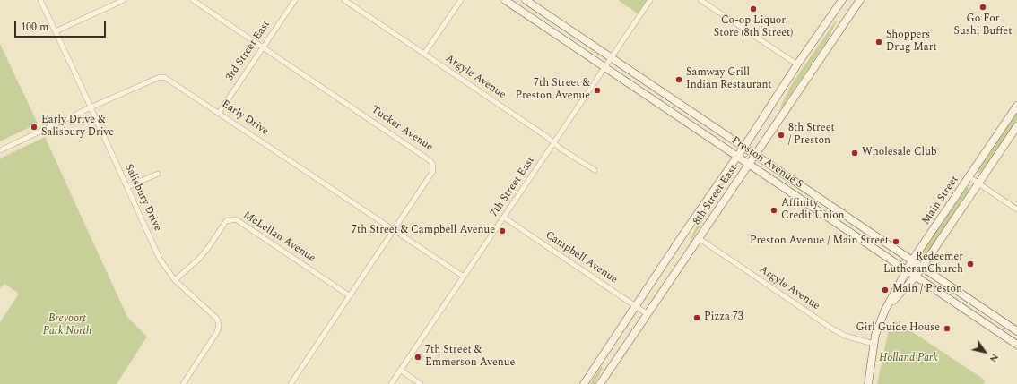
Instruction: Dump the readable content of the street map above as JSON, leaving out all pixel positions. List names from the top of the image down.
{
  "streets": {
    "main road": ["Preston Avenue S", "8th Street East", "Main Street"],
    "street": [
      "3rd Street East",
      "Argyle Avenue",
      "Early Drive",
      "Tucker Avenue",
      "7th Street East",
      "Salisbury Drive",
      "McLellan Avenue",
      "Campbell Avenue"
    ]
  },
  "crossings": [
    ["3rd Street East", "Early Drive"],
    ["3rd Street East", "Tucker Avenue"],
    ["Argyle Avenue", "7th Street East"],
    ["Argyle Avenue", "8th Street East"],
    ["Argyle Avenue", "Main Street"],
    ["Early Drive", "Tucker Avenue"],
    ["Early Drive", "7th Street East"],
    ["Early Drive", "Salisbury Drive"],
    ["Tucker Avenue", "McLellan Avenue"],
    ["Preston Avenue S", "7th Street East"],
    ["Preston Avenue S", "8th Street East"],
    ["Preston Avenue S", "Main Street"],
    ["7th Street East", "Campbell Avenue"],
    ["8th Street East", "Campbell Avenue"],
    ["Salisbury Drive", "McLellan Avenue"]
  ],
  "parks": ["Brevoort Park North", "Holland Park"],
  "places": [
    "Go For Sushi Buffet",
    "Co-op Liquor Store (8th Street)",
    "Shoppers Drug Mart",
    "Samway Grill Indian Restaurant",
    "7th Street & Preston Avenue",
    "Early Drive & Salisbury Drive",
    "8th Street / Preston",
    "Wholesale Club",
    "Affinity Credit Union",
    "7th Street & Campbell Avenue",
    "Preston Avenue / Main Street",
    "Redeemer LutheranChurch",
    "Main / Preston",
    "Pizza 73",
    "Girl Guide House",
    "7th Street & Emmerson Avenue"
  ],
  "scale_bar": "100 m",
  "north": "bottom right"
}
